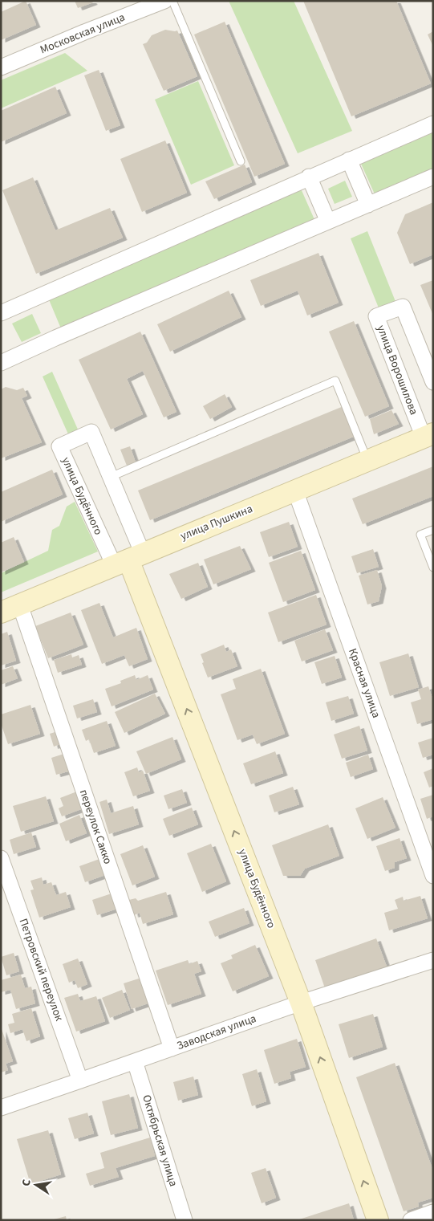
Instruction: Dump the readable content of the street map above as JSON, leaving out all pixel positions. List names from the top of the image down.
{
  "streets": {
    "street": [
      "Московская улица",
      "улица Ворошилова",
      "улица Будённого",
      "улица Пушкина",
      "Красная улица",
      "переулок Сакко",
      "Петровский переулок",
      "Заводская улица",
      "Октябрьская улица"
    ]
  },
  "crossings": [
    ["улица Ворошилова", "улица Пушкина"],
    ["улица Будённого", "улица Пушкина"],
    ["улица Будённого", "Заводская улица"],
    ["улица Пушкина", "Красная улица"],
    ["улица Пушкина", "переулок Сакко"],
    ["переулок Сакко", "Заводская улица"],
    ["Петровский переулок", "Заводская улица"],
    ["Заводская улица", "Октябрьская улица"]
  ],
  "one_way": ["улица Будённого"],
  "north": "left"
}
